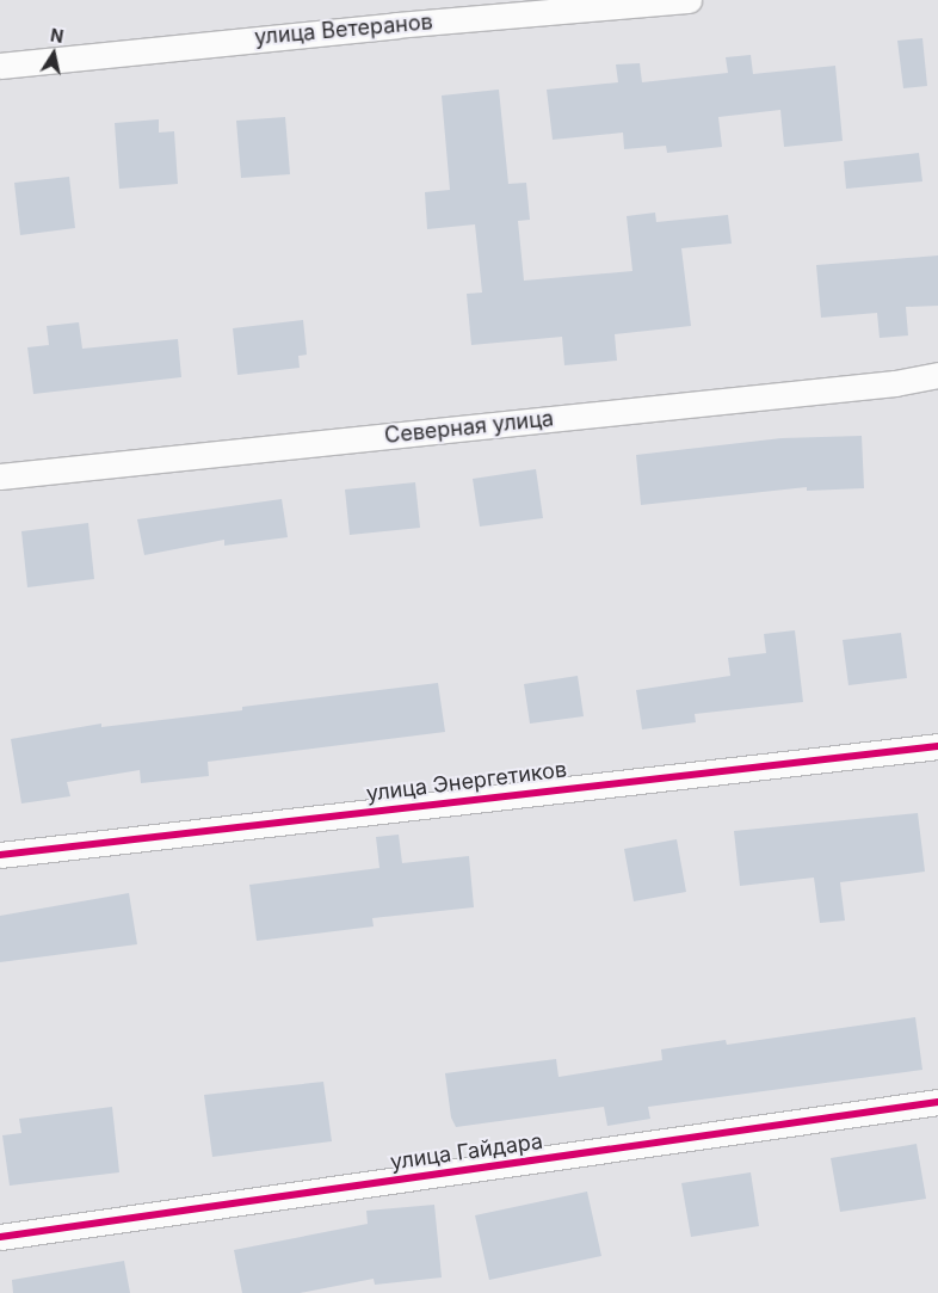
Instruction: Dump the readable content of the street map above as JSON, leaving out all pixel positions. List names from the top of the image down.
{
  "streets": {
    "street": [
      "улица Ветеранов",
      "Северная улица",
      "улица Энергетиков",
      "улица Гайдара"
    ]
  },
  "north": "top"
}
